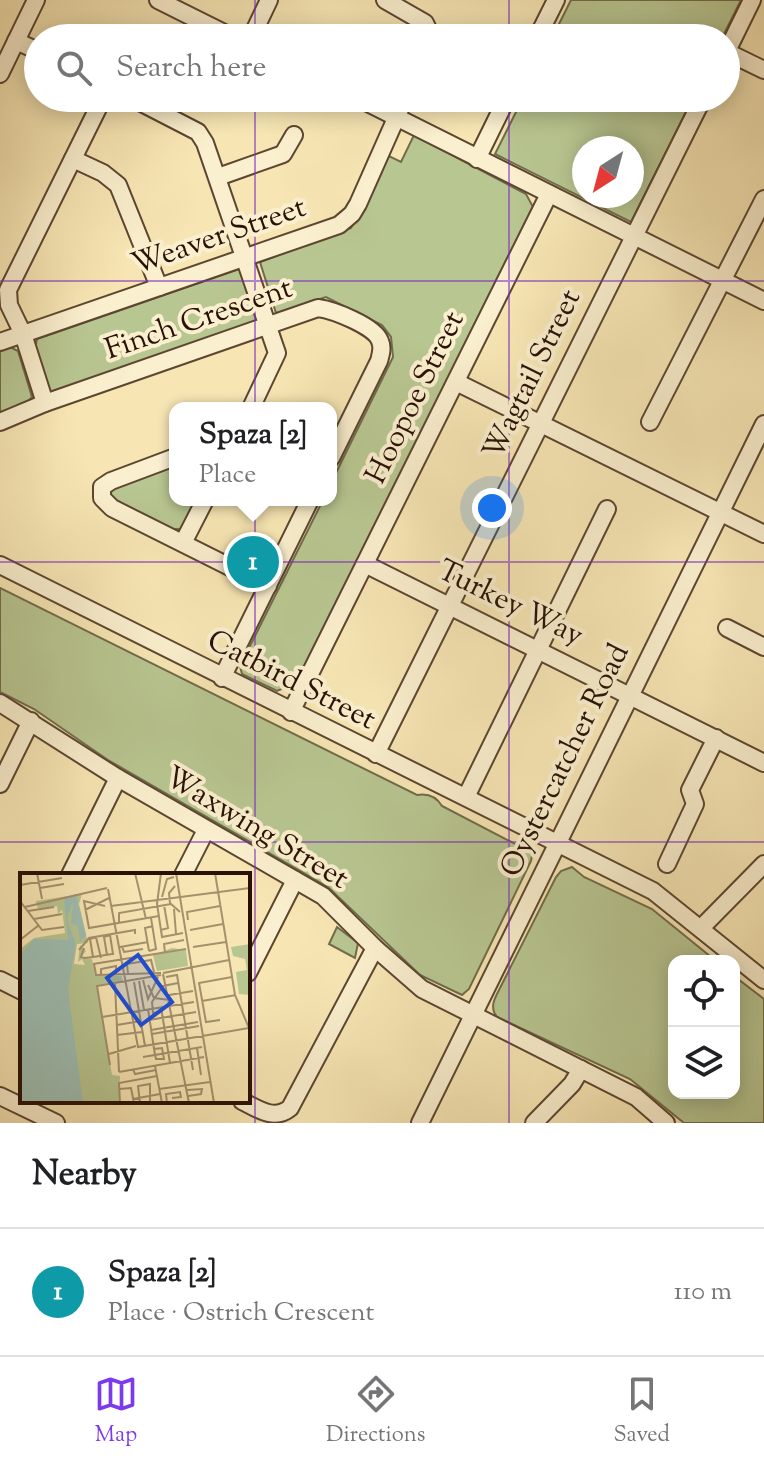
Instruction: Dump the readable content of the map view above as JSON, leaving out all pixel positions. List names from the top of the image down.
{
  "streets": {
    "street": [
      "Weaver Street",
      "Finch Crescent",
      "Wagtail Street",
      "Hoopoe Street",
      "Turkey Way",
      "Catbird Street",
      "Oystercatcher Road",
      "Waxwing Street"
    ]
  },
  "crossings": [
    ["Wagtail Street", "Turkey Way"],
    ["Wagtail Street", "Catbird Street"],
    ["Hoopoe Street", "Turkey Way"],
    ["Hoopoe Street", "Catbird Street"],
    ["Turkey Way", "Oystercatcher Road"],
    ["Catbird Street", "Oystercatcher Road"],
    ["Oystercatcher Road", "Waxwing Street"]
  ],
  "north": "bottom left",
  "page": {
    "search": "Search here",
    "popup": ["Spaza [2]", "Place"],
    "pins": "1",
    "heading": "Nearby",
    "list": [
      {
        "mark": "1",
        "name": "Spaza [2]",
        "note": "Place · Ostrich Crescent",
        "value": "110 m"
      }
    ],
    "nav": ["Map", "Directions", "Saved"]
  }
}
